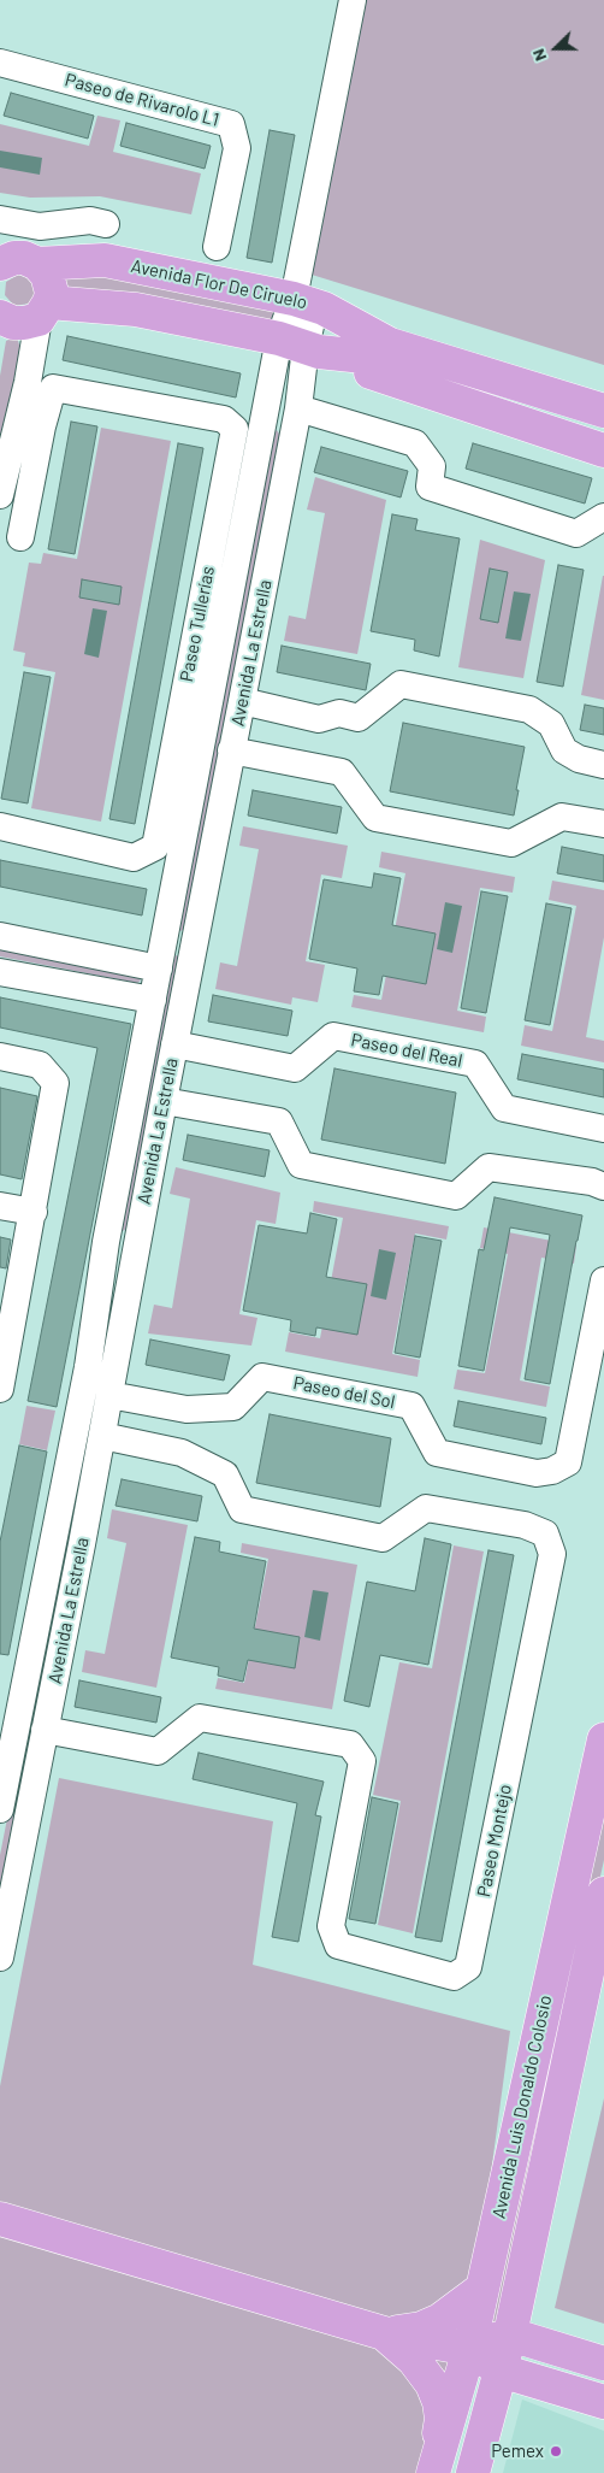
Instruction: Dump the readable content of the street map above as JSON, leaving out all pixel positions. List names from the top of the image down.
{
  "streets": {
    "main road": ["Avenida Flor De Ciruelo", "Avenida Luis Donaldo Colosio"],
    "street": [
      "Paseo de Rivarolo L1",
      "Paseo Tullerías",
      "Avenida La Estrella",
      "Paseo del Real",
      "Paseo del Sol",
      "Paseo Montejo"
    ]
  },
  "crossings": [
    ["Avenida La Estrella", "Paseo del Real"],
    ["Avenida La Estrella", "Paseo del Sol"],
    ["Avenida La Estrella", "Paseo Montejo"]
  ],
  "places": ["Pemex"],
  "north": "left"
}
